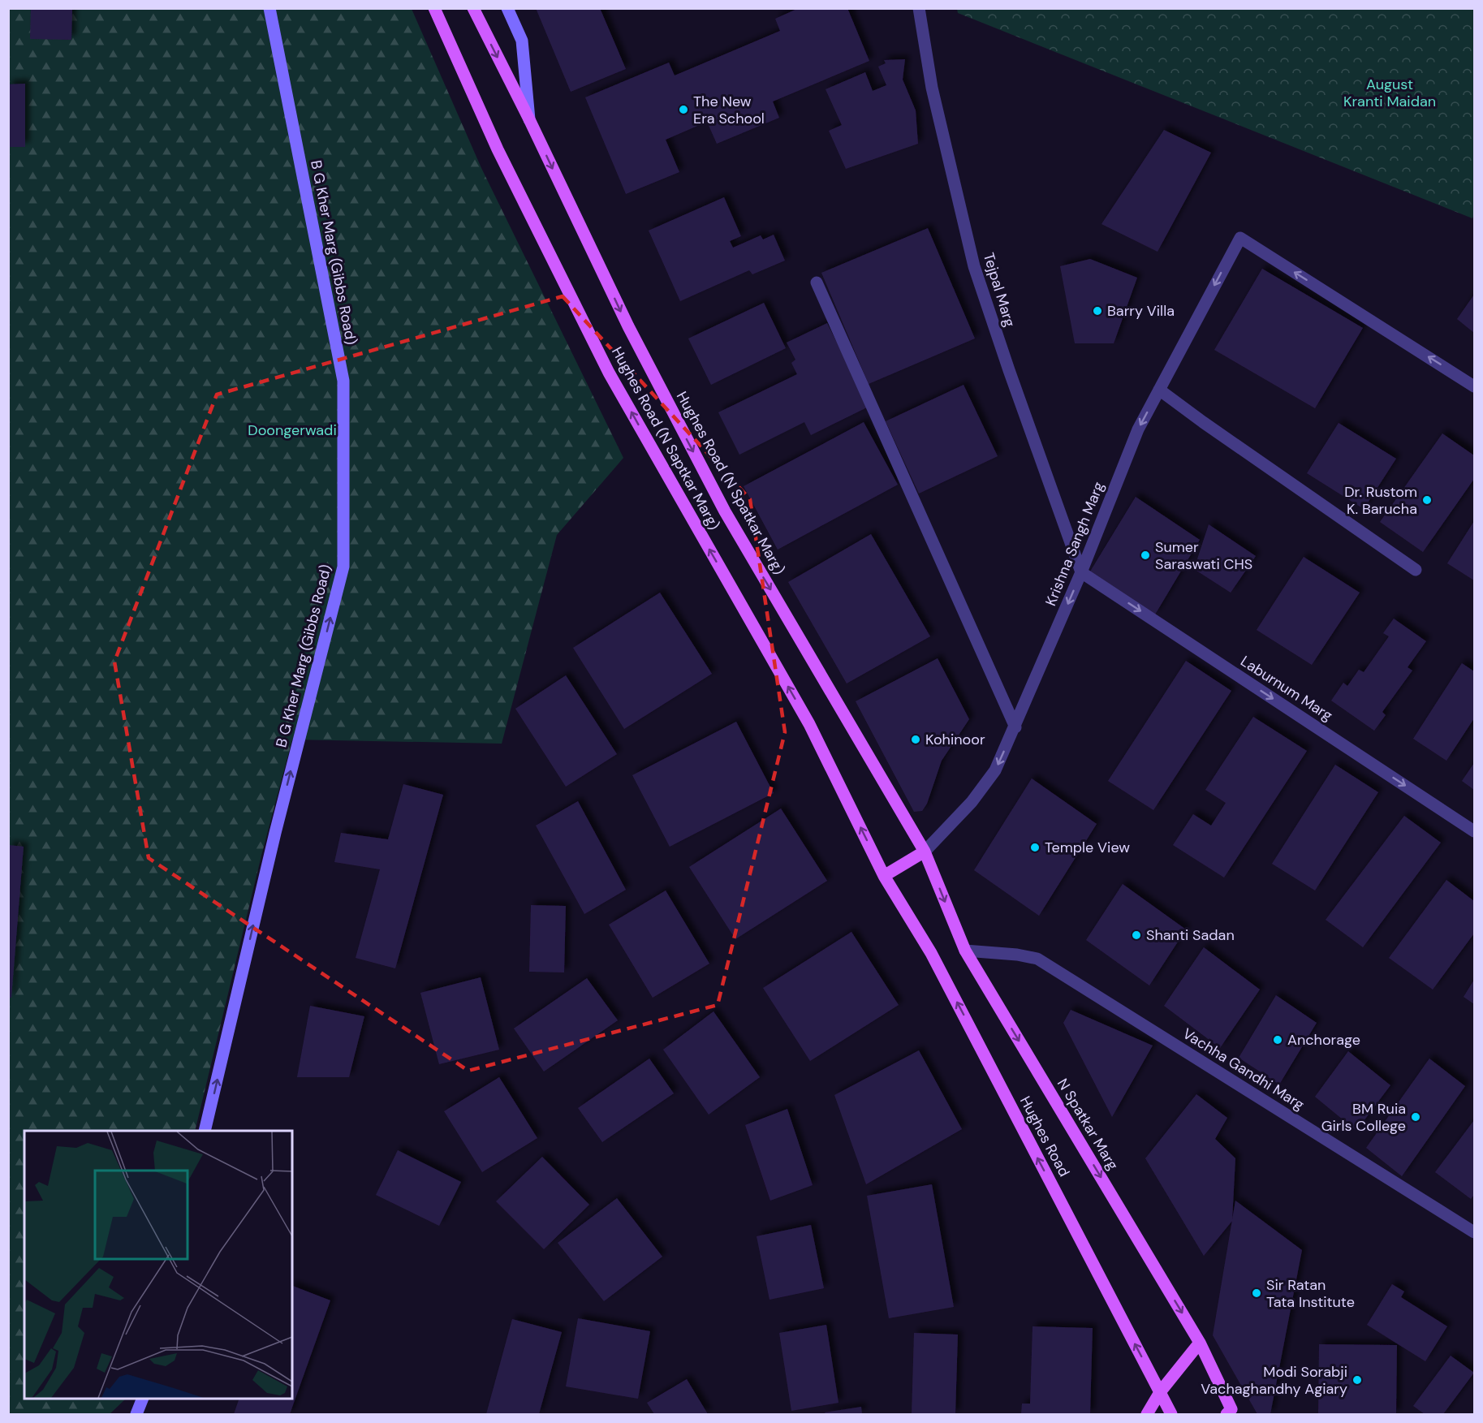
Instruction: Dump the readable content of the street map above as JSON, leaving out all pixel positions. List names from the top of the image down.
{
  "streets": {
    "main road": [
      "Hughes Road (N Saptkar Marg)",
      "Hughes Road (N Spatkar Marg)",
      "N Spatkar Marg",
      "Hughes Road"
    ],
    "street": [
      "B G Kher Marg (Gibbs Road)",
      "Tejpal Marg",
      "Krishna Sangh Marg",
      "Laburnum Marg",
      "Vachha Gandhi Marg"
    ]
  },
  "crossings": [
    ["Tejpal Marg", "Krishna Sangh Marg"],
    ["Tejpal Marg", "Laburnum Marg"],
    ["Hughes Road (N Saptkar Marg)", "Hughes Road"],
    ["Hughes Road (N Spatkar Marg)", "Krishna Sangh Marg"],
    ["Hughes Road (N Spatkar Marg)", "N Spatkar Marg"],
    ["Krishna Sangh Marg", "Laburnum Marg"],
    ["Krishna Sangh Marg", "N Spatkar Marg"],
    ["Vachha Gandhi Marg", "N Spatkar Marg"]
  ],
  "one_way": [
    "B G Kher Marg (Gibbs Road)",
    "Hughes Road (N Saptkar Marg)",
    "Hughes Road (N Spatkar Marg)",
    "Laburnum Marg",
    "N Spatkar Marg",
    "Hughes Road"
  ],
  "parks": ["August Kranti Maidan", "Doongerwadi"],
  "places": [
    "The New Era School",
    "Barry Villa",
    "Dr. Rustom K. Barucha",
    "Sumer Saraswati CHS",
    "Kohinoor",
    "Temple View",
    "Shanti Sadan",
    "Anchorage",
    "BM Ruia Girls College",
    "Sir Ratan Tata Institute",
    "Modi Sorabji Vachaghandhy Agiary"
  ]
}
